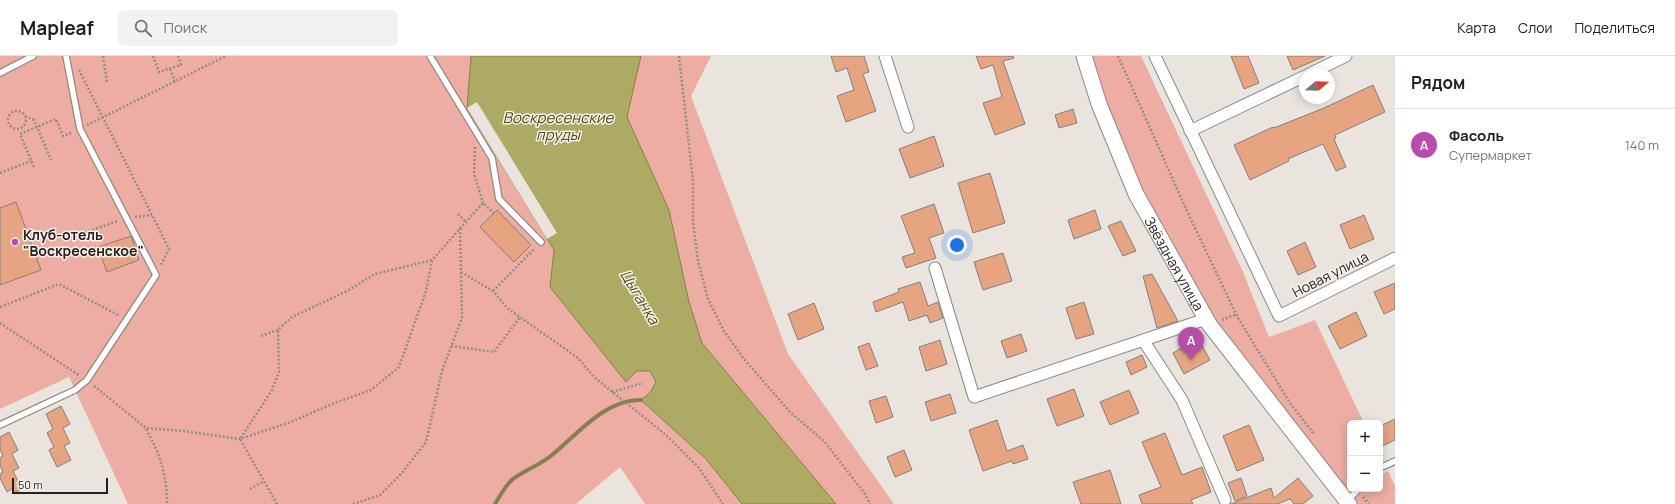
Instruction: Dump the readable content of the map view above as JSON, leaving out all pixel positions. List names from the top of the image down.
{
  "streets": {
    "street": ["Звёздная улица", "Новая улица"]
  },
  "water": ["Воскресенские пруды", "Цыганка"],
  "places": ["Клуб-отель \"Воскресенское\""],
  "scale_bar": "50 m",
  "north": "right",
  "page": {
    "header": "Mapleaf",
    "search": "Поиск",
    "nav": ["Карта", "Слои", "Поделиться"],
    "heading": "Рядом",
    "list": [
      {
        "mark": "A",
        "name": "Фасоль",
        "note": "Супермаркет",
        "value": "140 m"
      }
    ],
    "pins": "A",
    "map_buttons": ["+", "−"],
    "scale": "50 m"
  }
}
